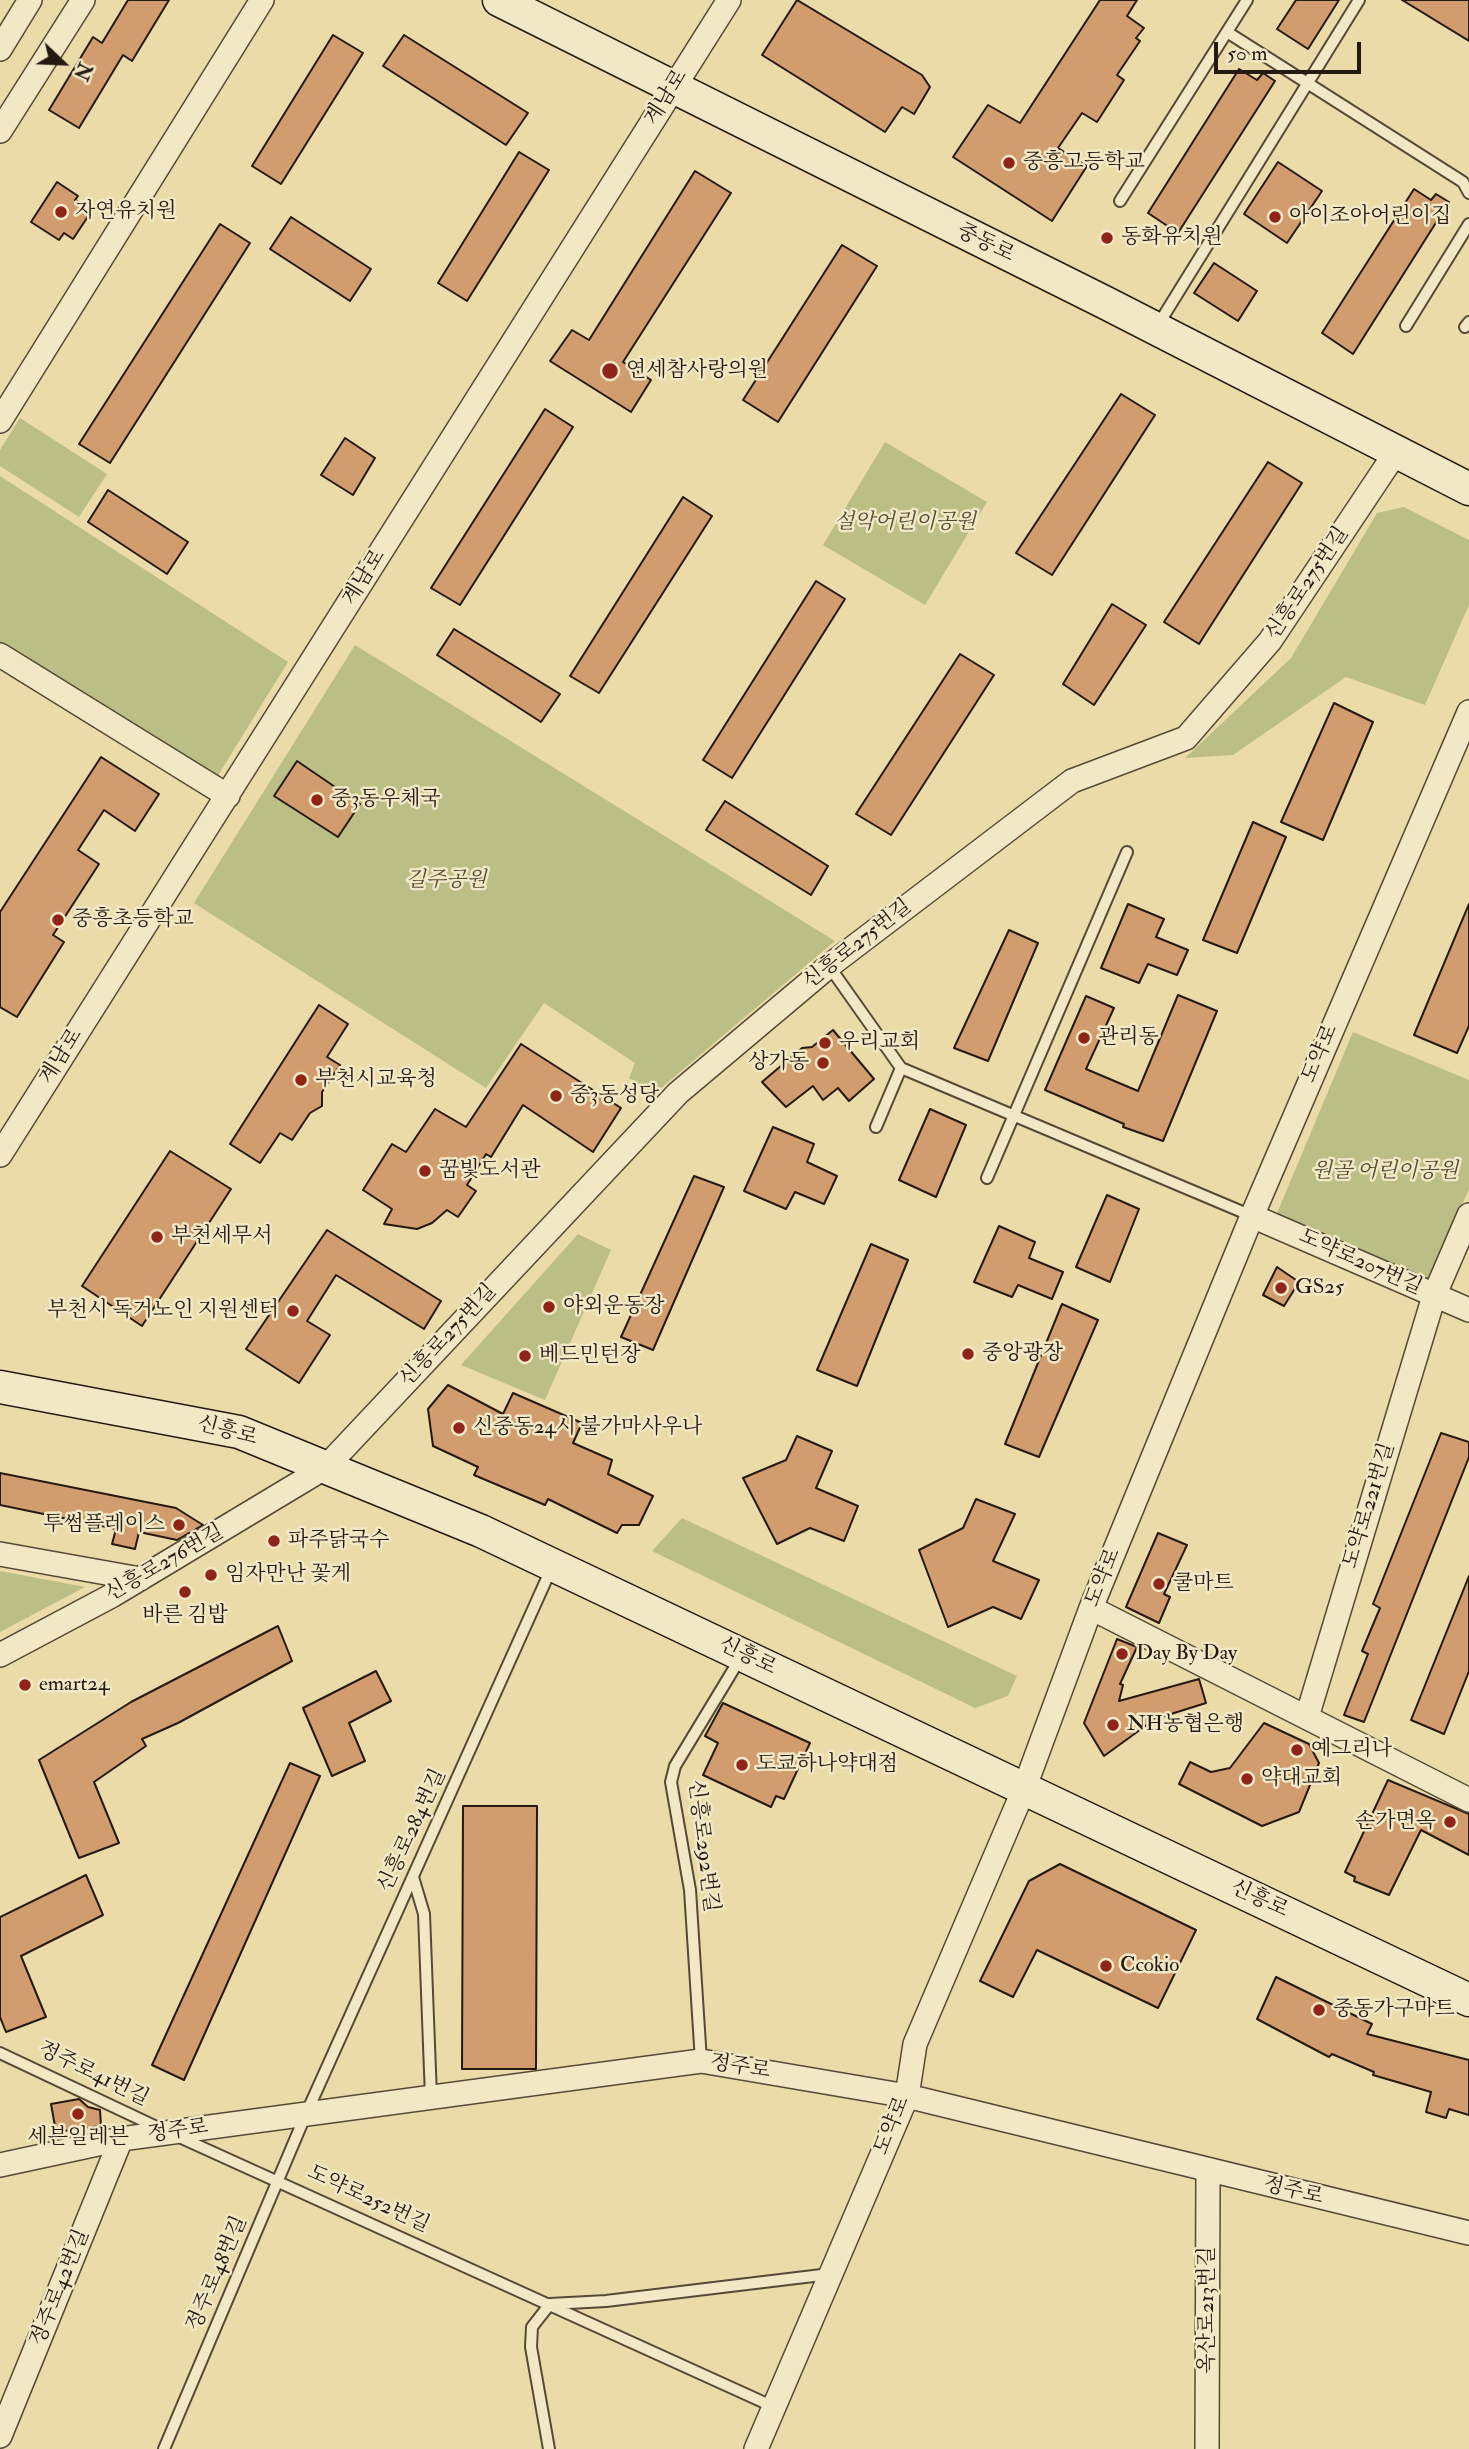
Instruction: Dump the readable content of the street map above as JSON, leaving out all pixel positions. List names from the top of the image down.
{
  "streets": {
    "street": [
      "계남로",
      "중동로",
      "신흥로275번길",
      "도약로",
      "도약로207번길",
      "신흥로",
      "도약로221번길",
      "신흥로276번길",
      "정주로",
      "정주로42번길",
      "옥산로213번길"
    ],
    "lane": [
      "신흥로284번길",
      "신흥로292번길",
      "정주로41번길",
      "도약로252번길",
      "정주로48번길"
    ]
  },
  "crossings": [
    ["계남로", "중동로"],
    ["중동로", "신흥로275번길"],
    ["신흥로275번길", "신흥로"],
    ["신흥로275번길", "신흥로276번길"],
    ["도약로", "도약로207번길"],
    ["도약로", "신흥로"],
    ["도약로", "정주로"],
    ["도약로", "도약로252번길"],
    ["도약로207번길", "도약로221번길"],
    ["신흥로", "신흥로276번길"],
    ["신흥로", "신흥로284번길"],
    ["신흥로", "신흥로292번길"],
    ["신흥로284번길", "정주로"],
    ["신흥로284번길", "정주로48번길"],
    ["신흥로292번길", "정주로"],
    ["정주로", "정주로41번길"],
    ["정주로", "도약로252번길"],
    ["정주로", "정주로48번길"],
    ["정주로", "정주로42번길"],
    ["정주로", "옥산로213번길"],
    ["정주로41번길", "도약로252번길"],
    ["도약로252번길", "정주로48번길"]
  ],
  "parks": ["설악어린이공원", "길주공원", "원골 어린이공원"],
  "places": [
    "중흥고등학교",
    "자연유치원",
    "아이조아어린이집",
    "동화유치원",
    "연세참사랑의원",
    "중3동우체국",
    "중흥초등학교",
    "관리동",
    "우리교회",
    "상가동",
    "부천시교육청",
    "중3동성당",
    "꿈빛도서관",
    "부천세무서",
    "GS25",
    "야외운동장",
    "부천시 독거노인 지원센터",
    "중앙광장",
    "베드민턴장",
    "신중동24시 불가마사우나",
    "투썸플레이스",
    "파주닭국수",
    "임자만난 꽃게",
    "쿨마트",
    "바른 김밥",
    "Day By Day",
    "emart24",
    "NH농협은행",
    "예그리나",
    "도쿄하나약대점",
    "약대교회",
    "손가면옥",
    "Ccokio",
    "중동가구마트",
    "세븐일레븐"
  ],
  "scale_bar": "50 m",
  "north": "bottom right"
}
